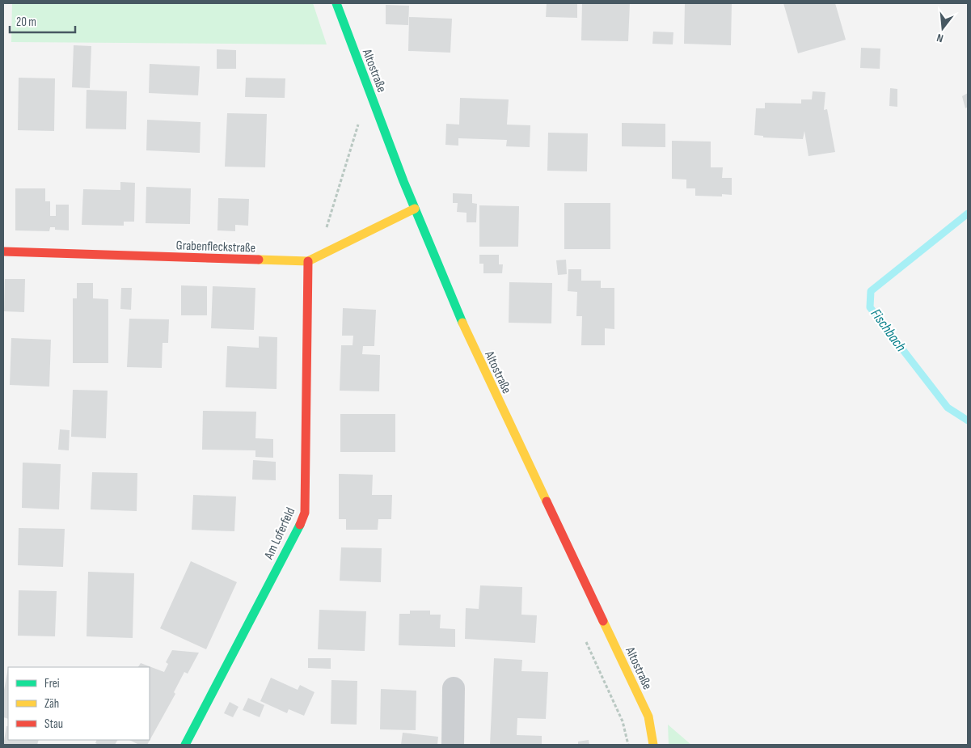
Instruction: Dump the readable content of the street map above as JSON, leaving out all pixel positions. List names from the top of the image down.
{
  "streets": {
    "street": ["Altostraße", "Grabenfleckstraße", "Am Loferfeld"]
  },
  "crossings": [
    ["Altostraße", "Grabenfleckstraße"],
    ["Grabenfleckstraße", "Am Loferfeld"]
  ],
  "water": ["Fischbach"],
  "legend": ["Frei", "Zäh", "Stau"],
  "scale_bar": "20 m",
  "north": "bottom"
}
